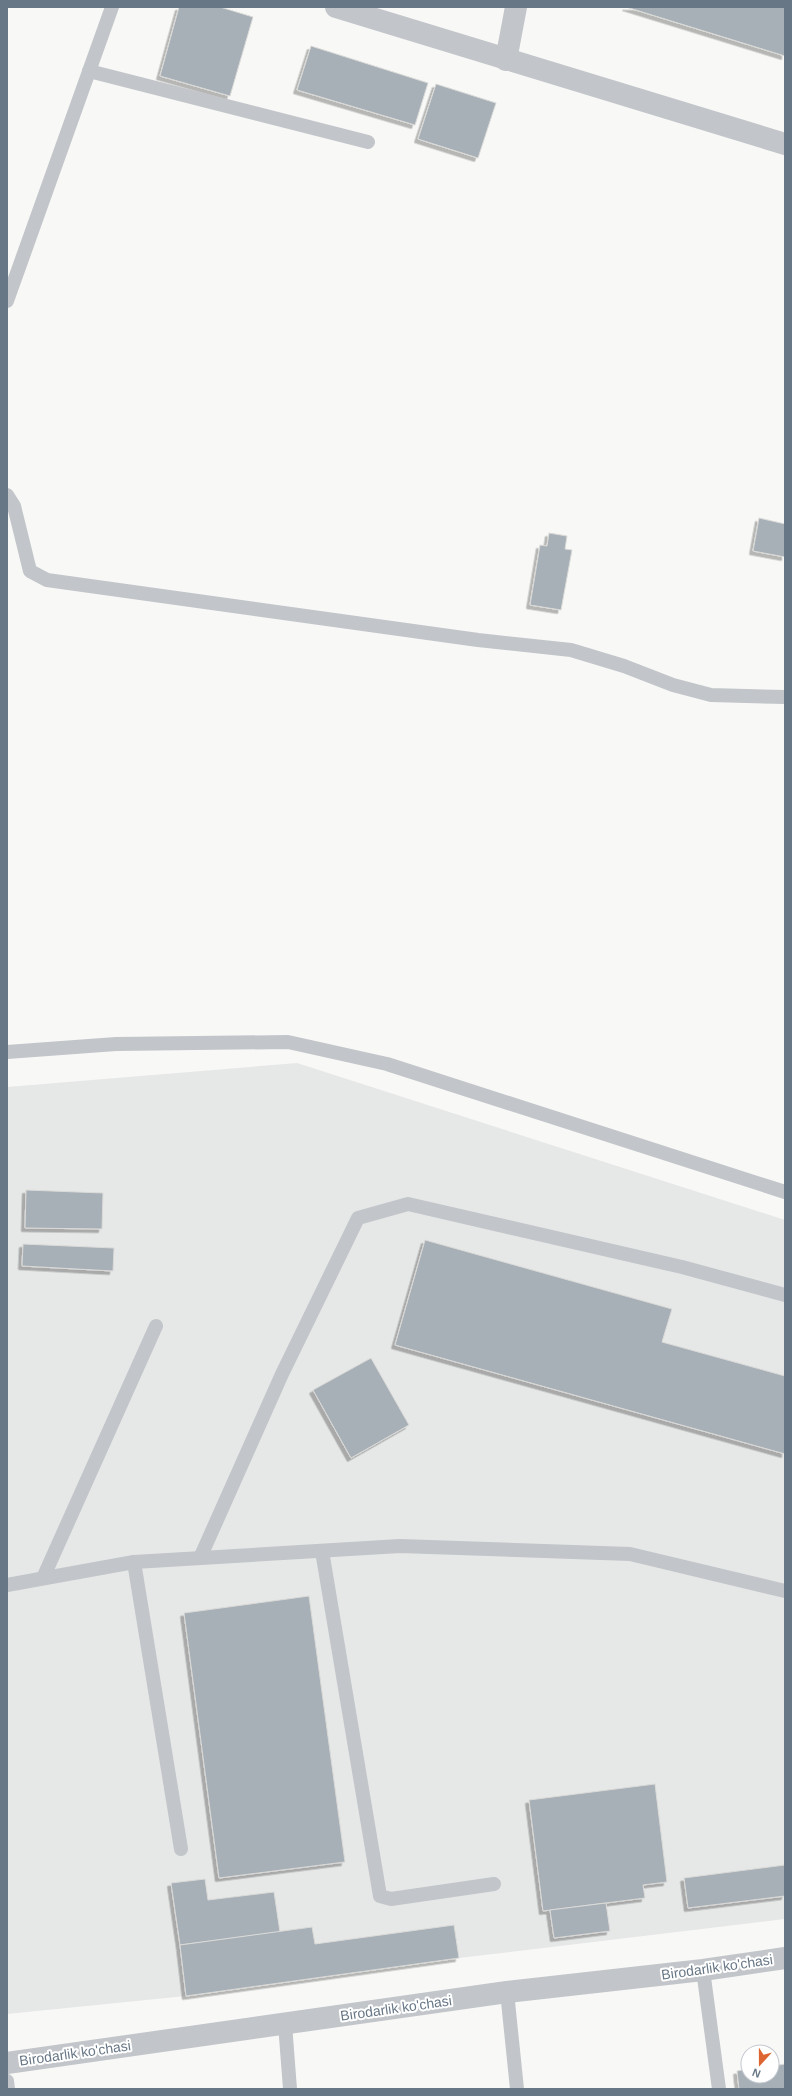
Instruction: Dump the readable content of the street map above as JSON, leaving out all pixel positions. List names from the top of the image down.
{
  "streets": {
    "street": ["Birodarlik ko'chasi"]
  },
  "north": "bottom"
}
